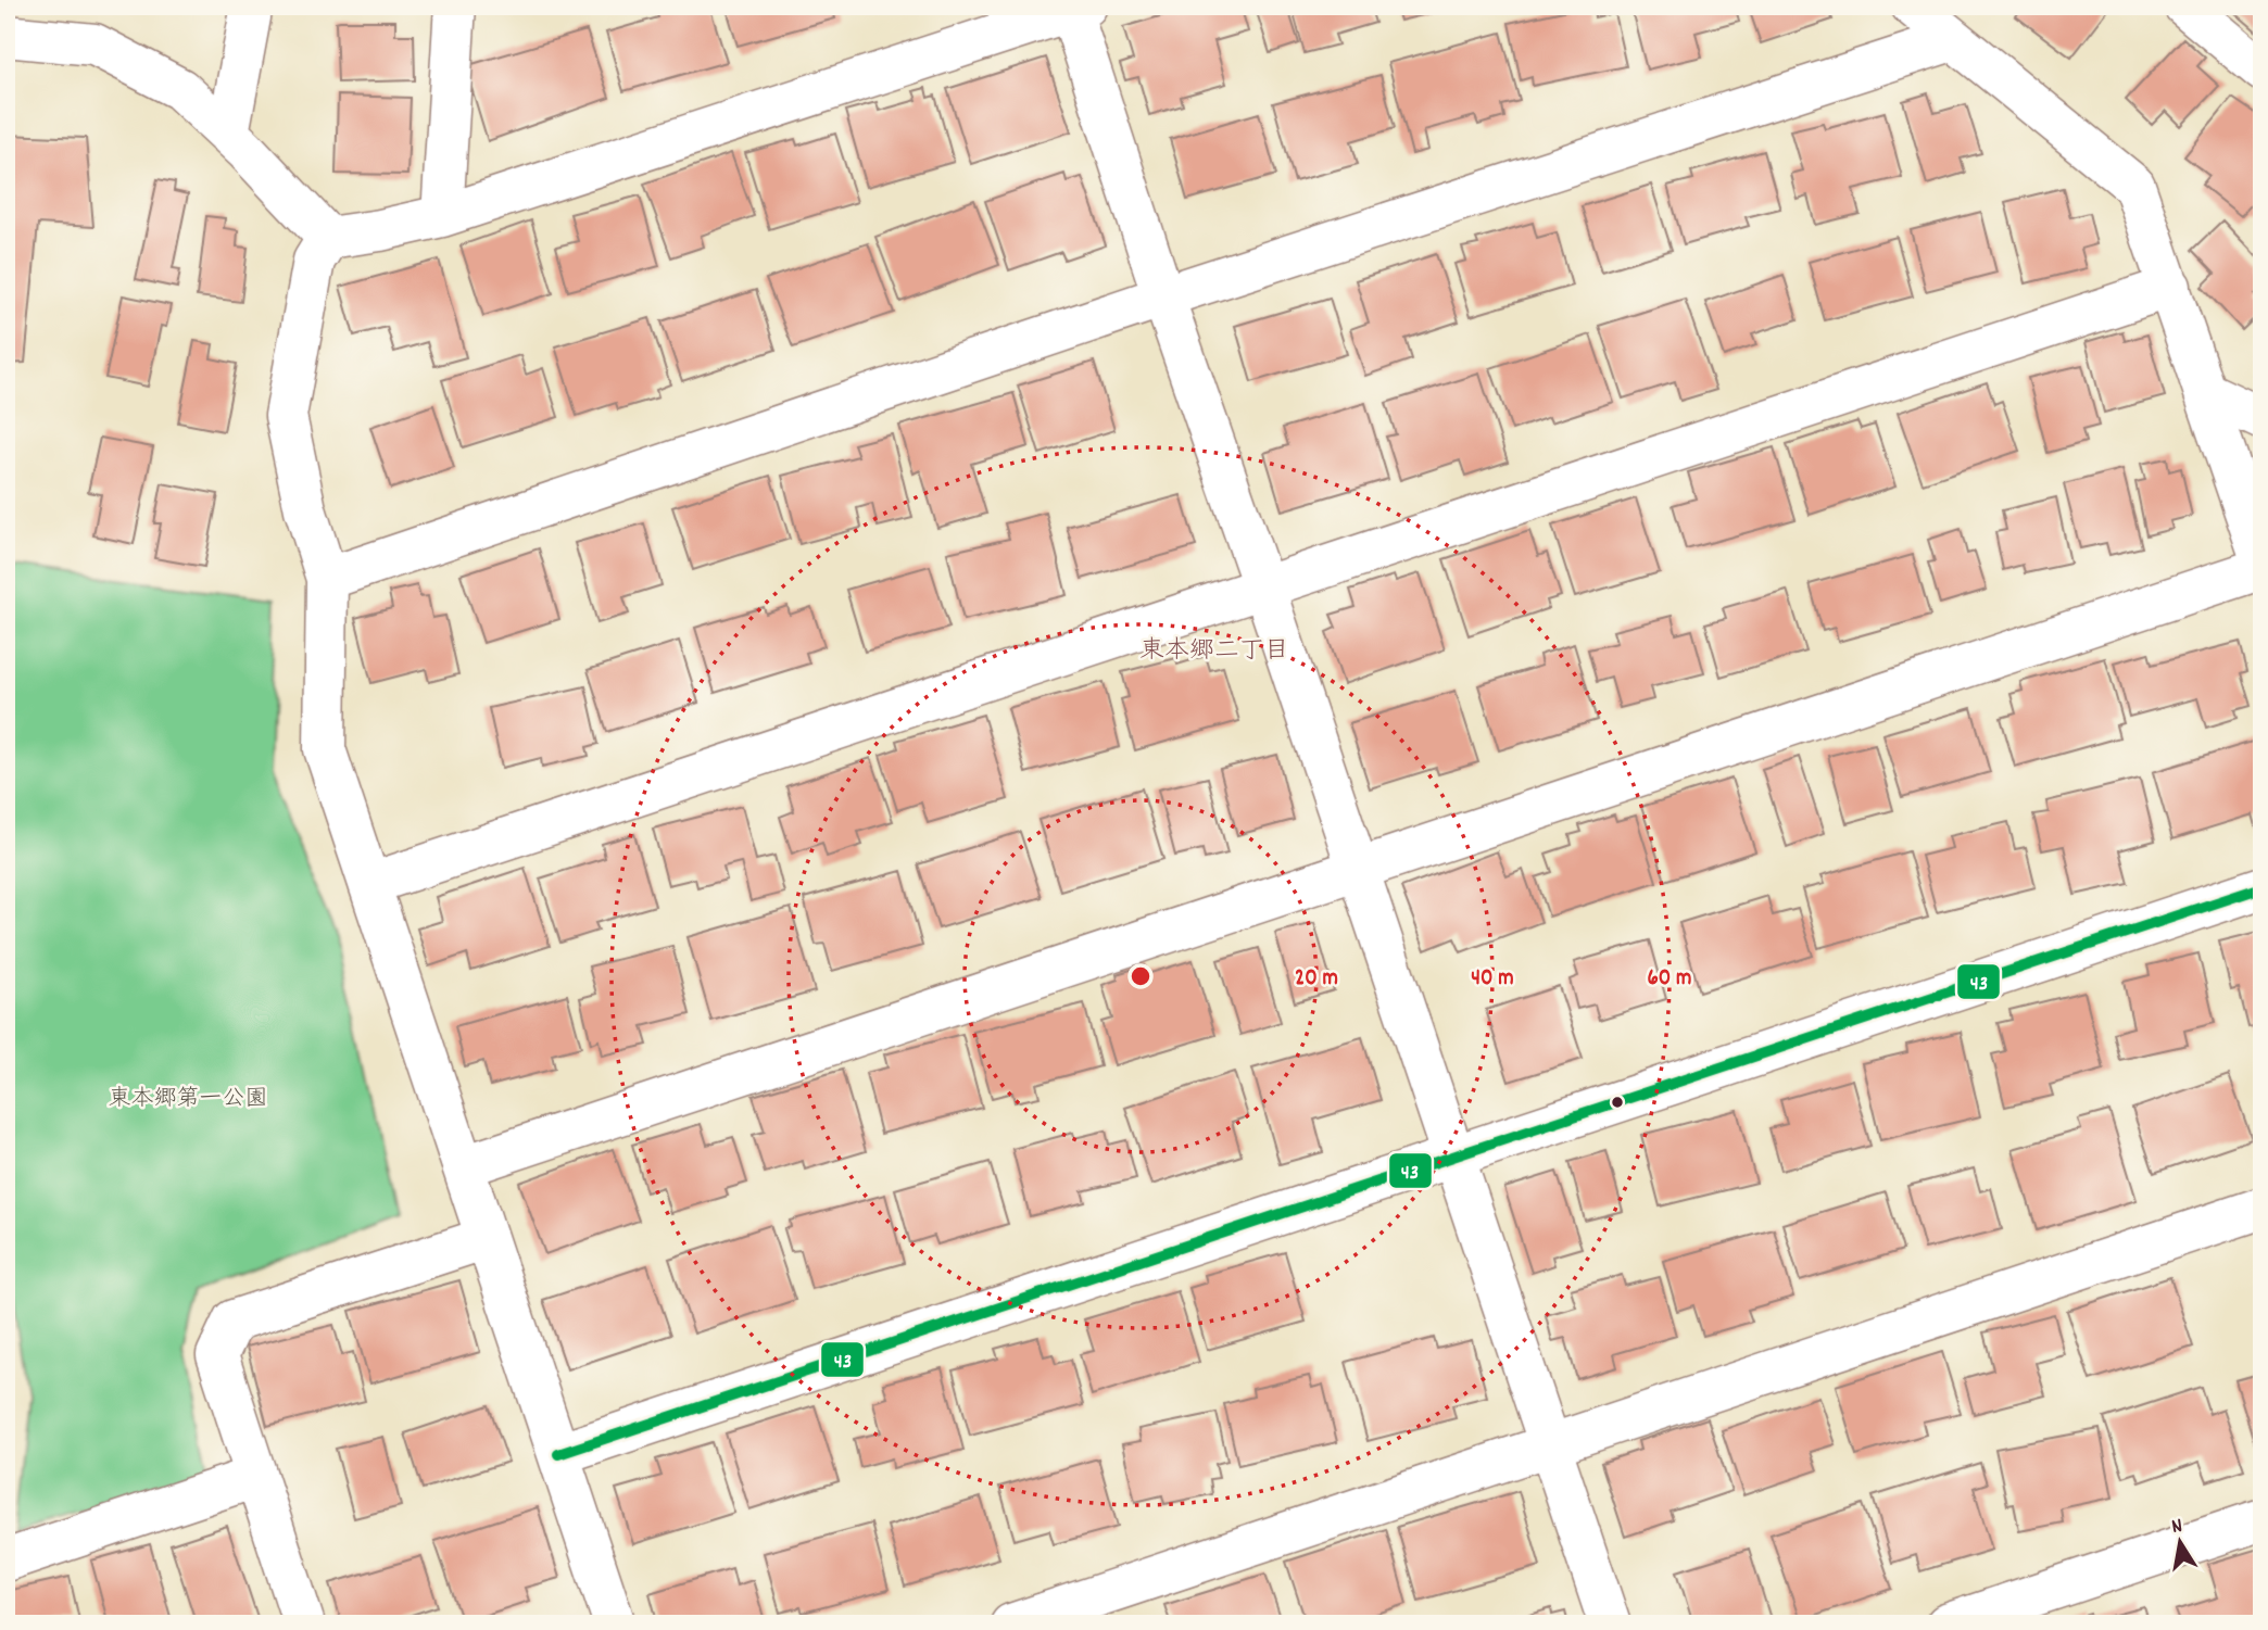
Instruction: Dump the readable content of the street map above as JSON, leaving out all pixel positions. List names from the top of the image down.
{
  "districts": ["東本郷二丁目"],
  "parks": ["東本郷第一公園"],
  "lines": ["transit line 43"],
  "north": "top",
  "rings": ["20 m", "40 m", "60 m"]
}
